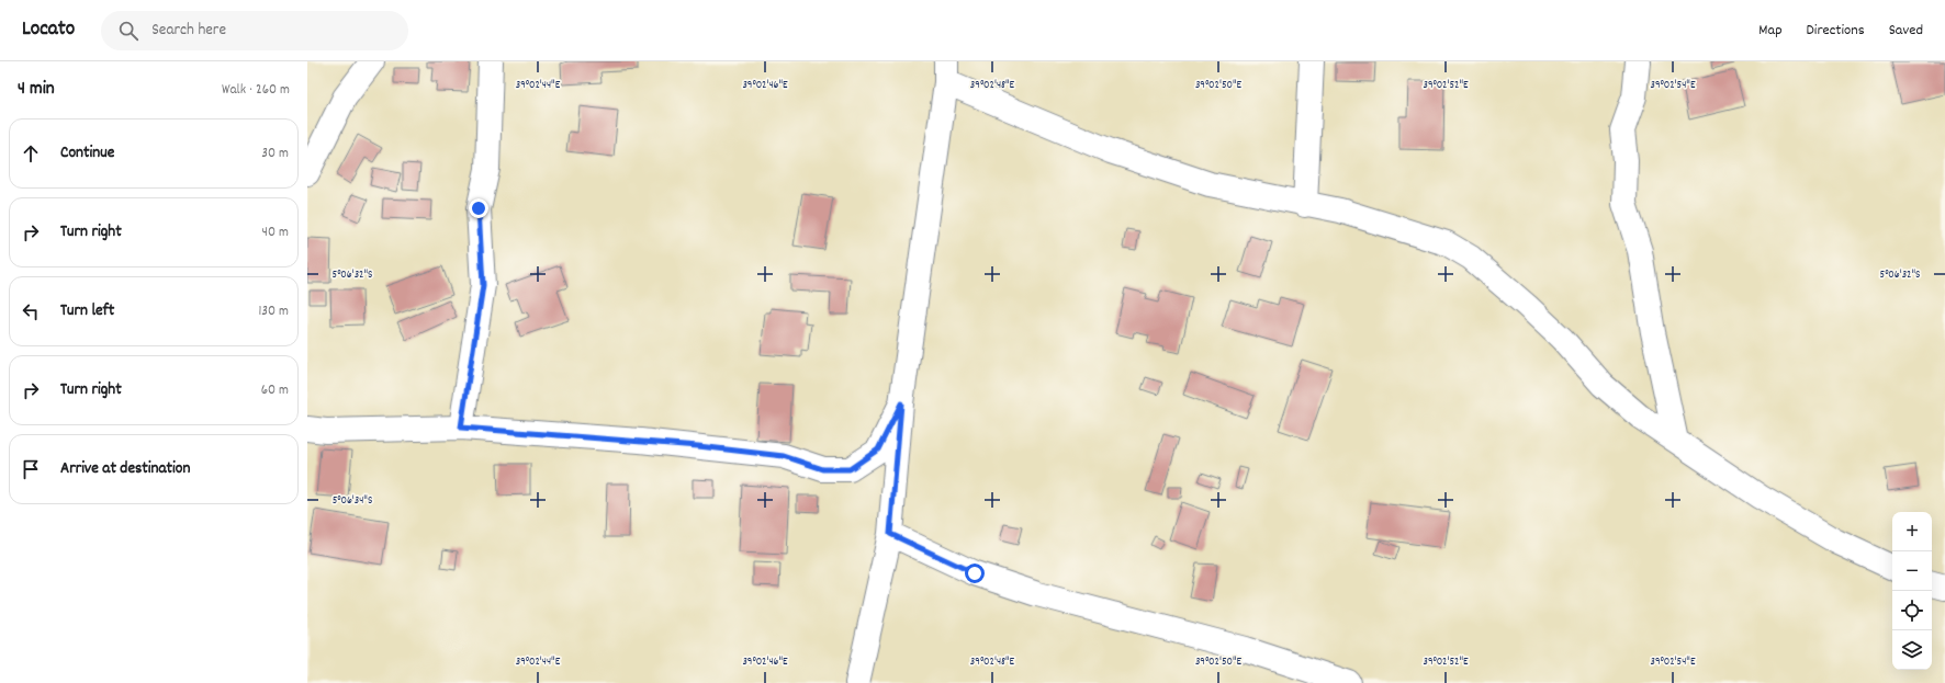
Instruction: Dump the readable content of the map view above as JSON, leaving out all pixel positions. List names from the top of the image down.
{
  "page": {
    "header": "Locato",
    "search": "Search here",
    "nav": ["Map", "Directions", "Saved"],
    "heading": ["4 min", "Walk · 260 m"],
    "list": [
      ["Continue", "30 m"],
      ["Turn right", "40 m"],
      ["Turn left", "130 m"],
      ["Turn right", "60 m"],
      "Arrive at destination"
    ],
    "map_buttons": ["+", "−"]
  },
  "coordinates": [
    "39°02'44\"E",
    "39°02'46\"E",
    "39°02'48\"E",
    "39°02'50\"E",
    "39°02'52\"E",
    "39°02'54\"E",
    "5°06'32\"S",
    "5°06'34\"S"
  ]
}
